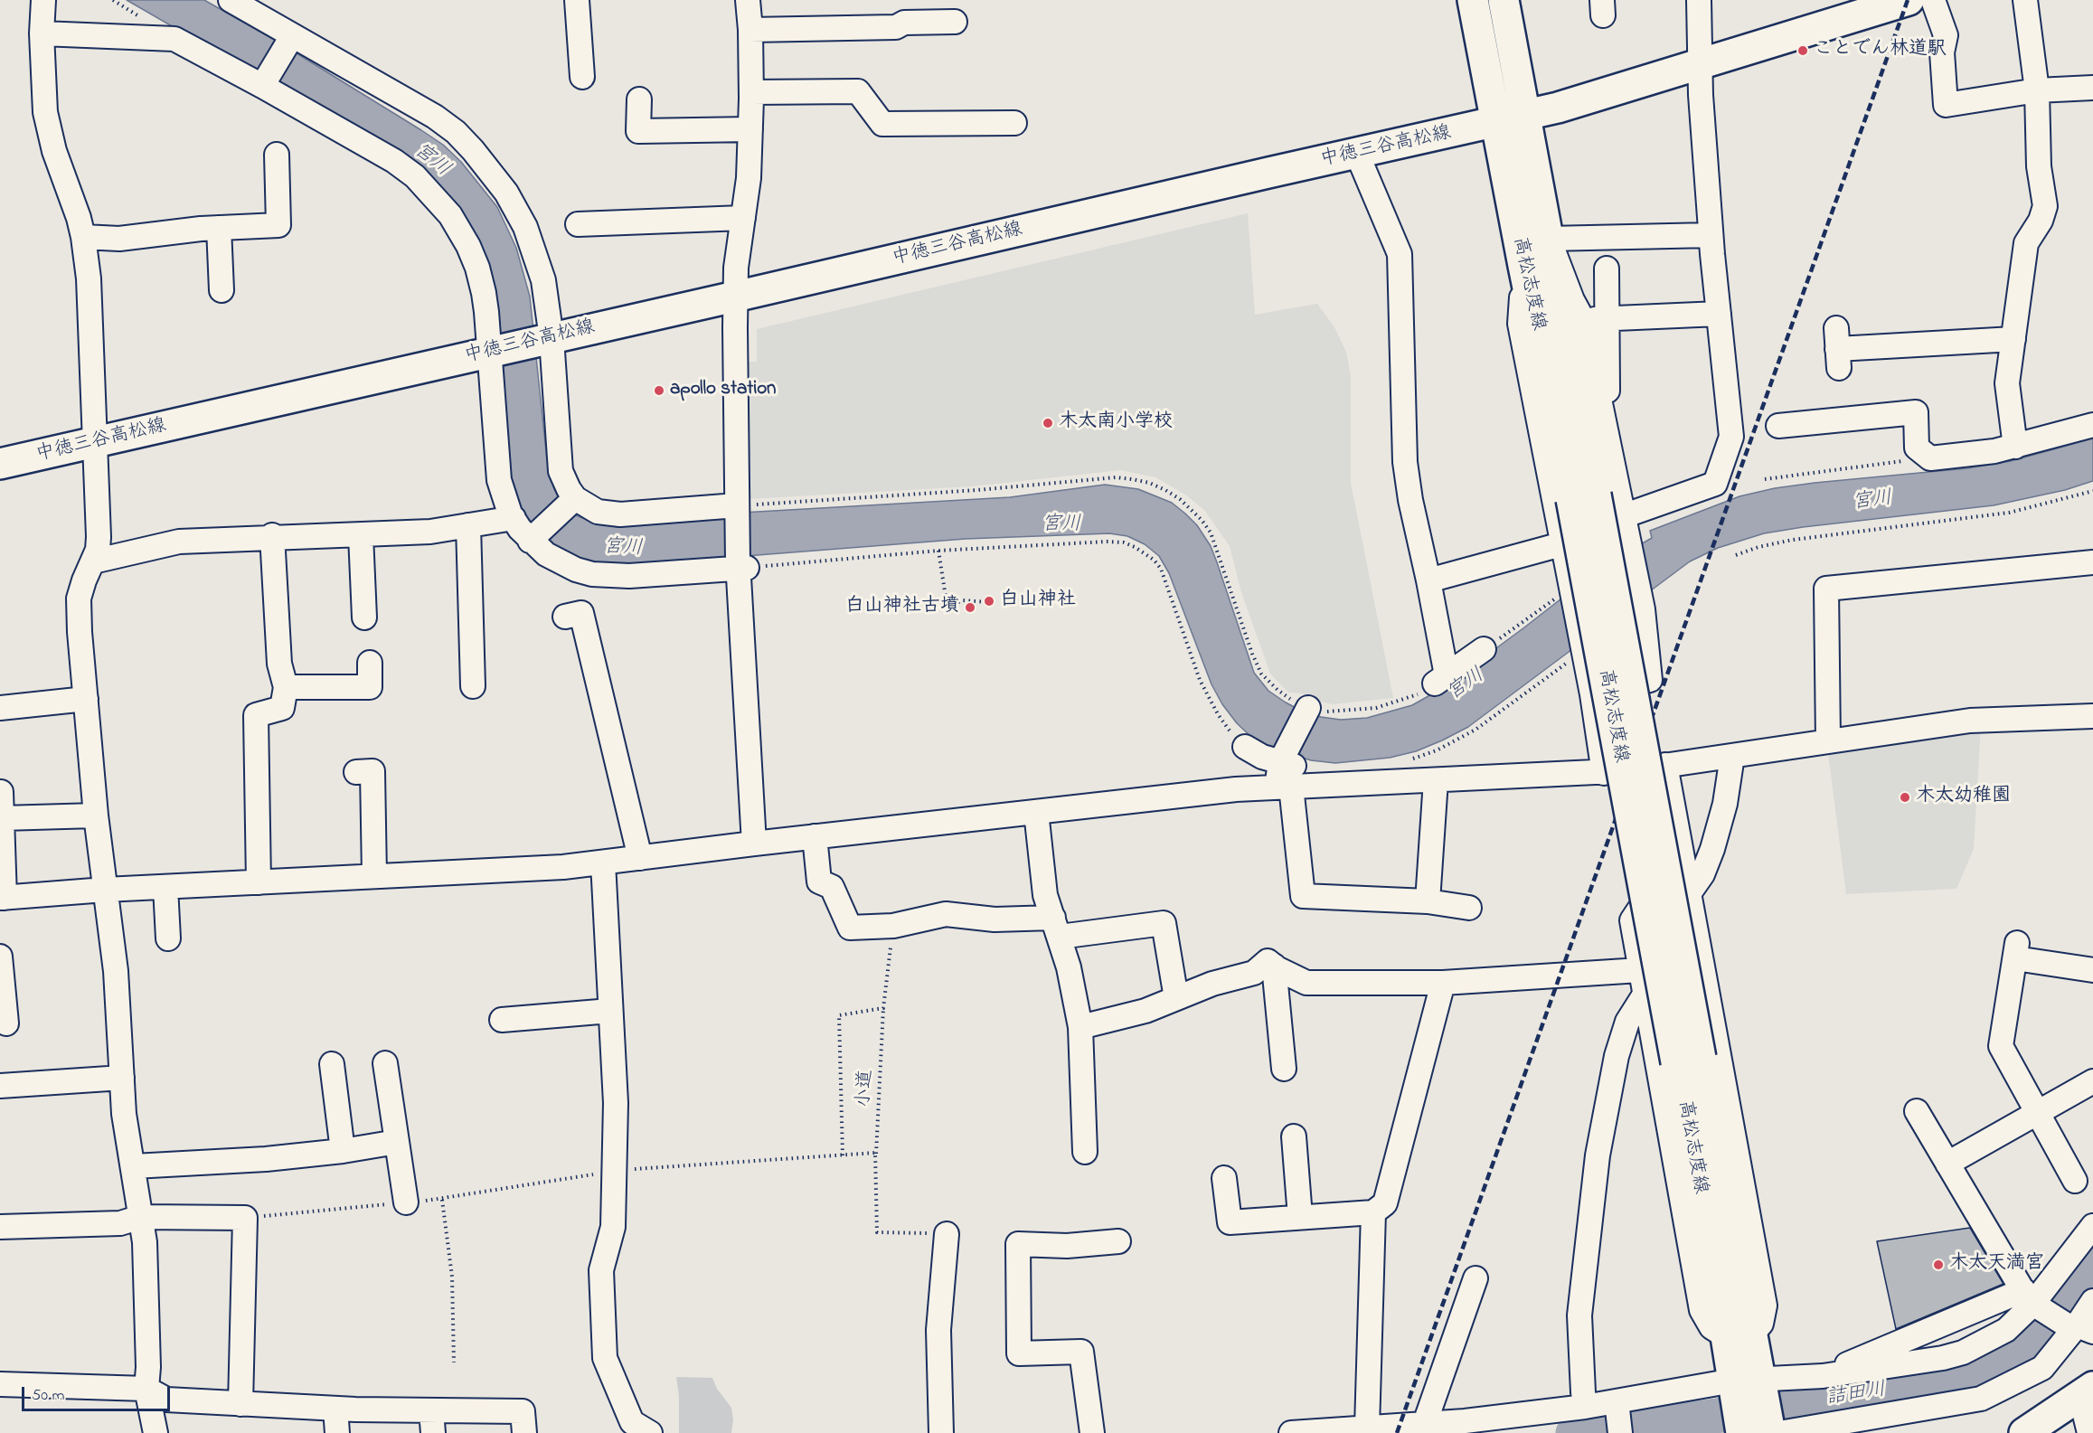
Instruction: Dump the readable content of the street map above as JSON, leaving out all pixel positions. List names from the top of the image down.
{
  "streets": {
    "main road": ["中徳三谷高松線", "高松志度線"],
    "path": ["小道"]
  },
  "crossings": [
    ["中徳三谷高松線", "高松志度線"]
  ],
  "water": ["宮川", "詰田川"],
  "places": [
    "ことでん林道駅",
    "apollo station",
    "木太南小学校",
    "白山神社",
    "白山神社古墳",
    "木太幼稚園",
    "木太天満宮"
  ],
  "scale_bar": "50 m"
}
